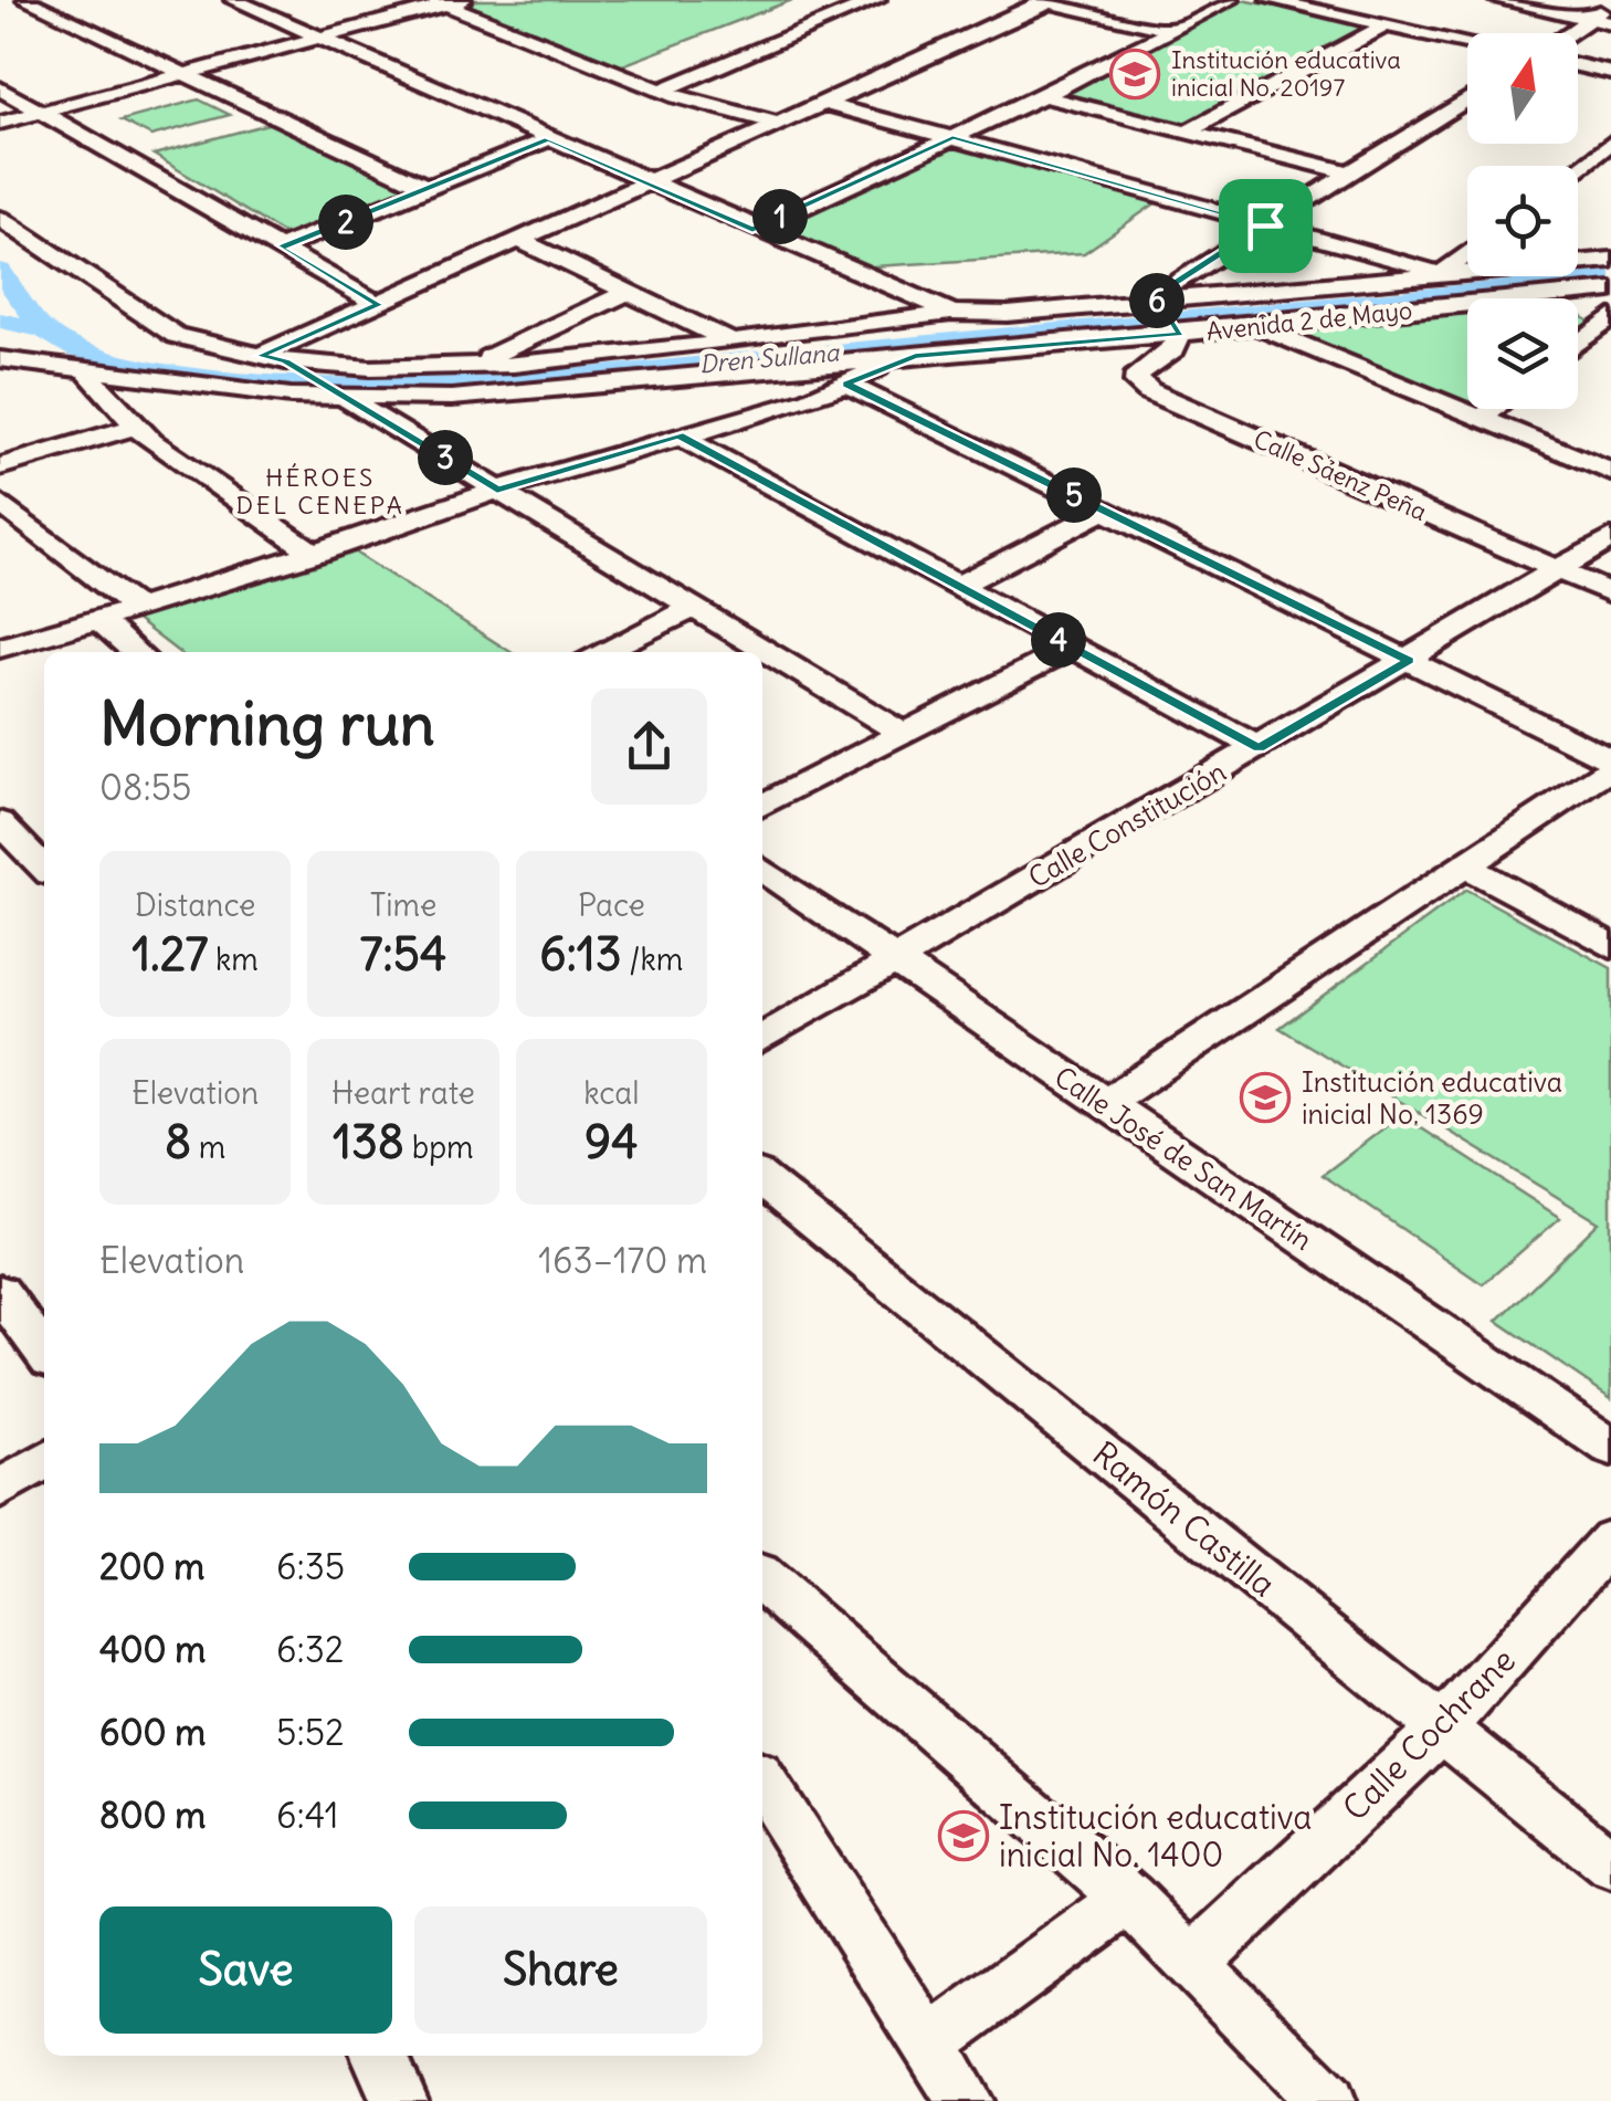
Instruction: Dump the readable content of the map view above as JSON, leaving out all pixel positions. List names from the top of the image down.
{
  "streets": {
    "street": [
      "Avenida 2 de Mayo",
      "Calle Sáenz Peña",
      "Calle Constitución",
      "Calle José de San Martín",
      "Ramón Castilla",
      "Calle Cochrane"
    ]
  },
  "crossings": [
    ["Avenida 2 de Mayo", "Calle Sáenz Peña"],
    ["Calle Sáenz Peña", "Calle Constitución"],
    ["Calle Constitución", "Calle José de San Martín"],
    ["Ramón Castilla", "Calle Cochrane"]
  ],
  "districts": ["HÉROES DEL CENEPA"],
  "water": ["Dren Sullana"],
  "places": {
    "school or university": ["Institución educativa inicial No. 20197", "Institución educativa inicial No. 1369", "Institución educativa inicial No. 1400"]
  },
  "north": "top",
  "page": {
    "pins": [
      "1",
      "2",
      "6",
      "3",
      "5",
      "4"
    ],
    "heading": ["Morning run", "08:55"],
    "stats": [
      ["Distance", "1.27 km"],
      ["Time", "7:54"],
      ["Pace", "6:13 /km"],
      ["Elevation", "8 m"],
      ["Heart rate", "138 bpm"],
      ["kcal", "94"]
    ],
    "chart": ["Elevation", "163–170 m"],
    "list": [
      {
        "name": "200 m",
        "note": "6:35"
      },
      {
        "name": "400 m",
        "note": "6:32"
      },
      {
        "name": "600 m",
        "note": "5:52"
      },
      {
        "name": "800 m",
        "note": "6:41"
      }
    ],
    "buttons": ["Save", "Share"]
  }
}
